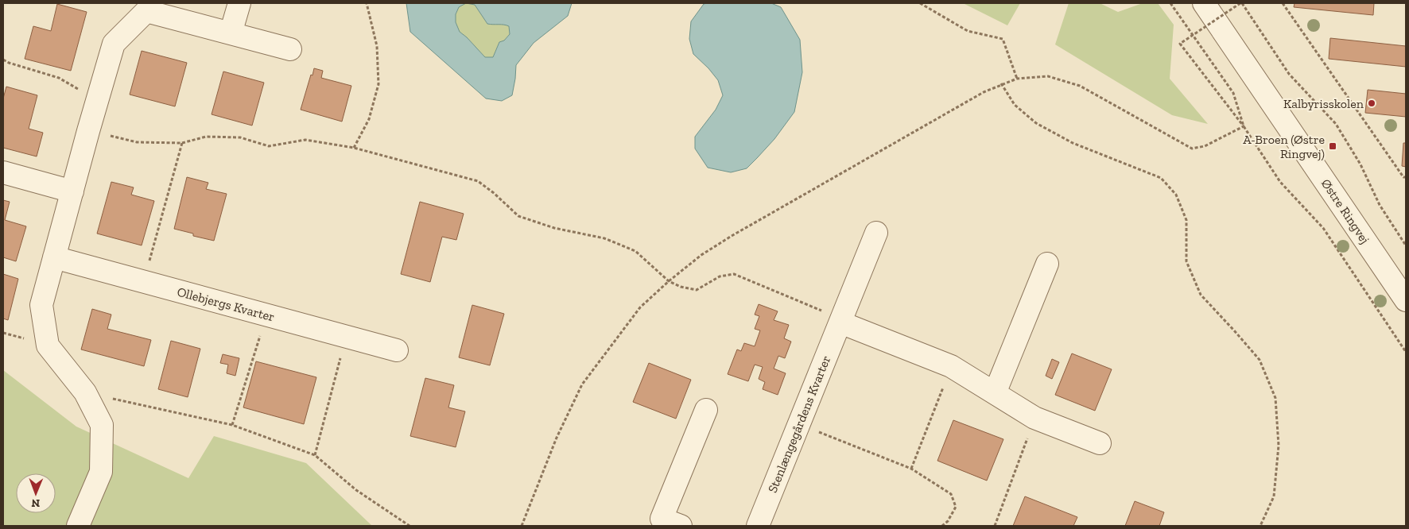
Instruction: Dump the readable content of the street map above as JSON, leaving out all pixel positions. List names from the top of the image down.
{
  "streets": {
    "street": ["Østre Ringvej", "Ollebjergs Kvarter", "Stenlængegårdens Kvarter"]
  },
  "places": {
    "other": ["Kalbyrisskolen"],
    "transit": ["A-Broen (Østre Ringvej)"]
  },
  "north": "bottom"
}
